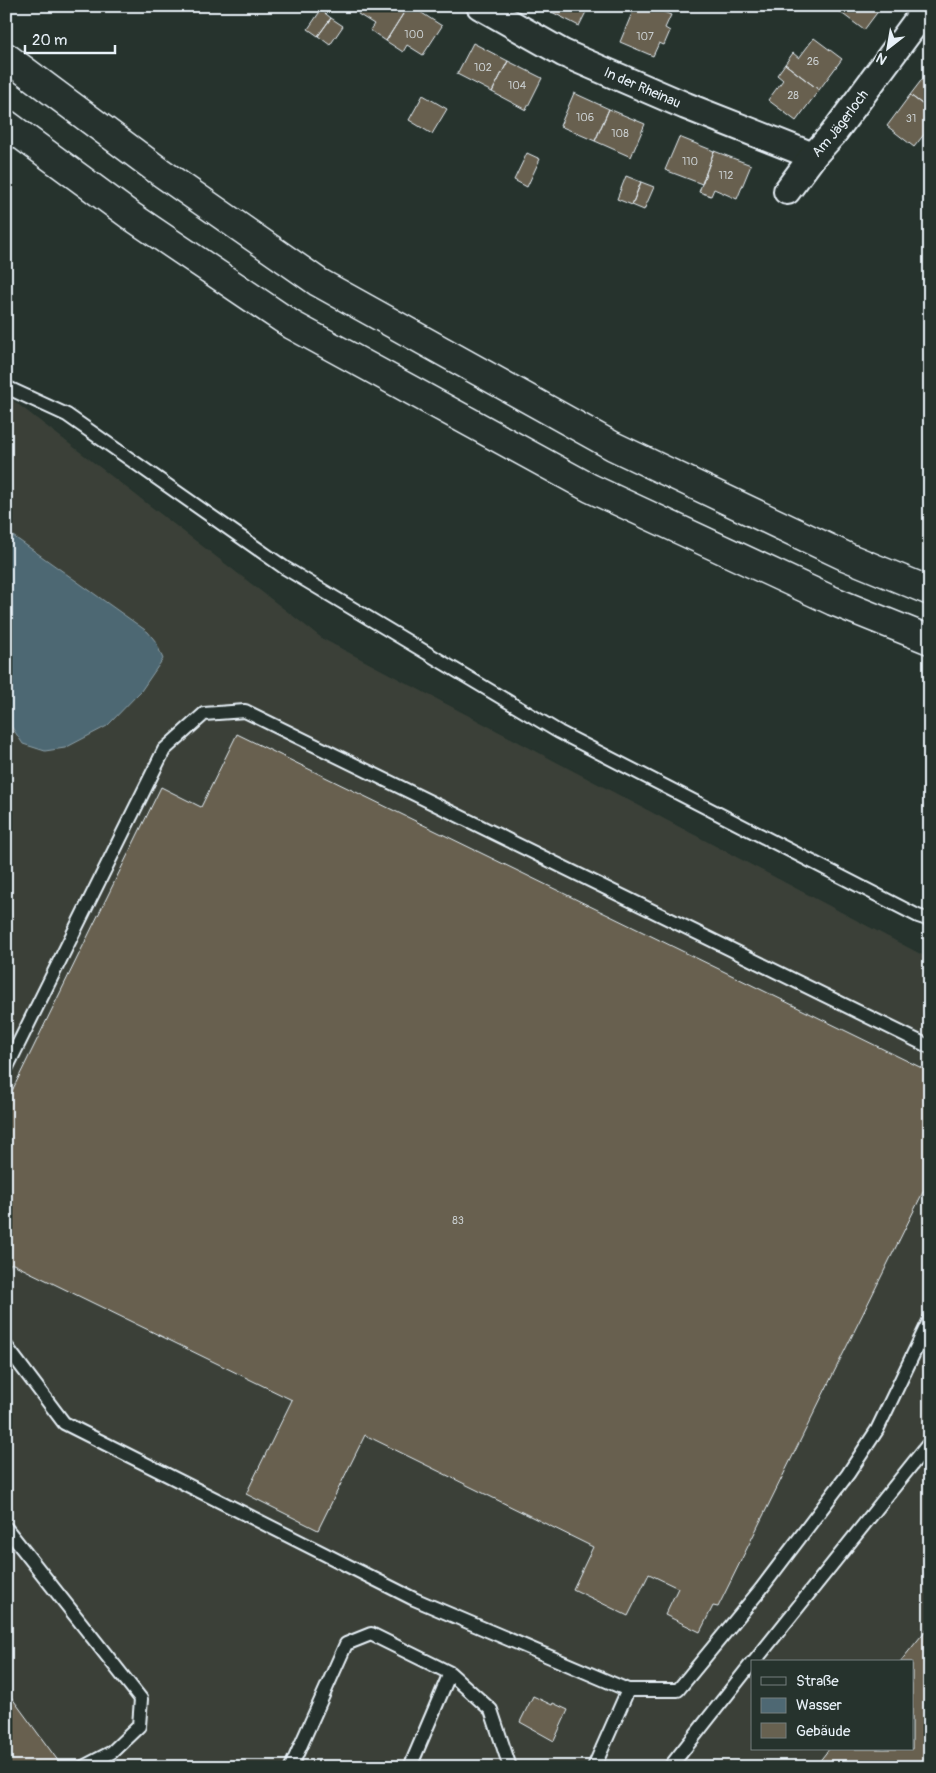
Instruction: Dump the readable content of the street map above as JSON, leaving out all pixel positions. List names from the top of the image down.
{
  "streets": {
    "street": ["In der Rheinau", "Am Jägerloch"]
  },
  "crossings": [
    ["In der Rheinau", "Am Jägerloch"]
  ],
  "house_numbers": [
    "100",
    "107",
    "26",
    "102",
    "104",
    "28",
    "106",
    "31",
    "108",
    "110",
    "112",
    "83"
  ],
  "legend": ["Straße", "Wasser", "Gebäude"],
  "scale_bar": "20 m",
  "north": "bottom left"
}
